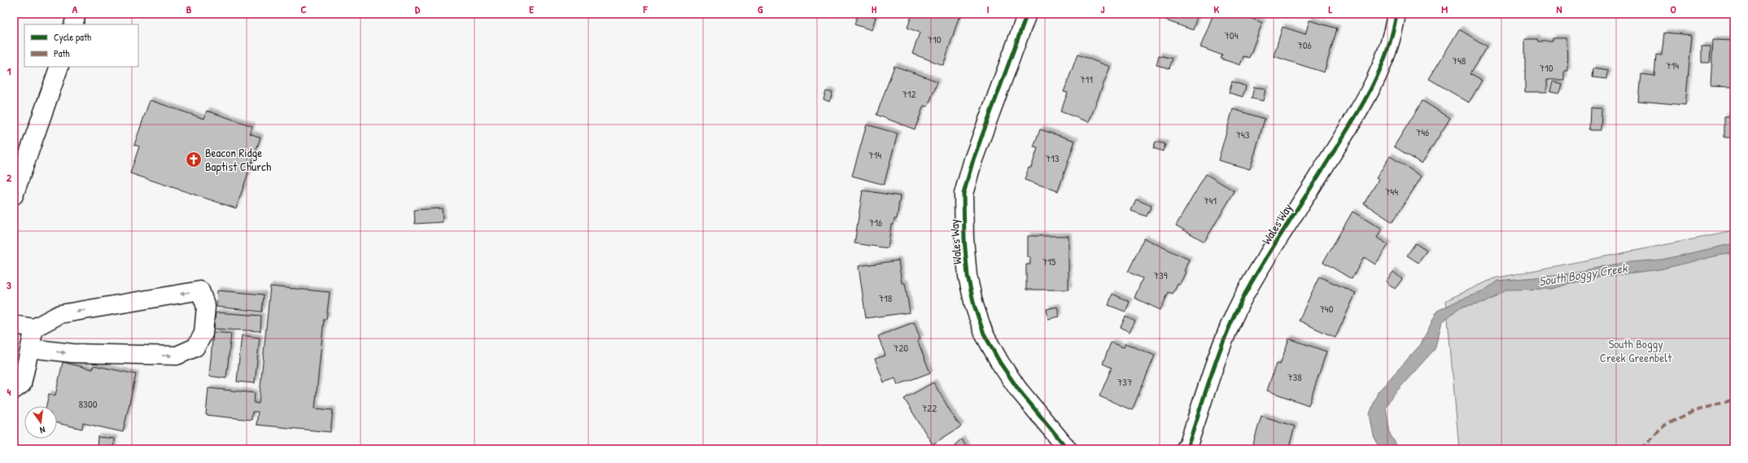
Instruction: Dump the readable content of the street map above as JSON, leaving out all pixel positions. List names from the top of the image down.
{
  "streets": {
    "street": ["Wales Way"]
  },
  "water": ["South Boggy Creek"],
  "parks": ["South Boggy Creek Greenbelt"],
  "places": {
    "church": ["Beacon Ridge Baptist Church"]
  },
  "house_numbers": [
    "704",
    "710",
    "706",
    "748",
    "714",
    "710",
    "711",
    "712",
    "746",
    "743",
    "714",
    "713",
    "744",
    "741",
    "716",
    "715",
    "739",
    "718",
    "740",
    "720",
    "738",
    "737",
    "8300",
    "722"
  ],
  "legend": ["Cycle path", "Path"],
  "north": "bottom",
  "grid": {
    "columns": [
      "A",
      "B",
      "C",
      "D",
      "E",
      "F",
      "G",
      "H",
      "I",
      "J",
      "K",
      "L",
      "M",
      "N",
      "O"
    ],
    "rows": [
      "1",
      "2",
      "3",
      "4"
    ]
  }
}
